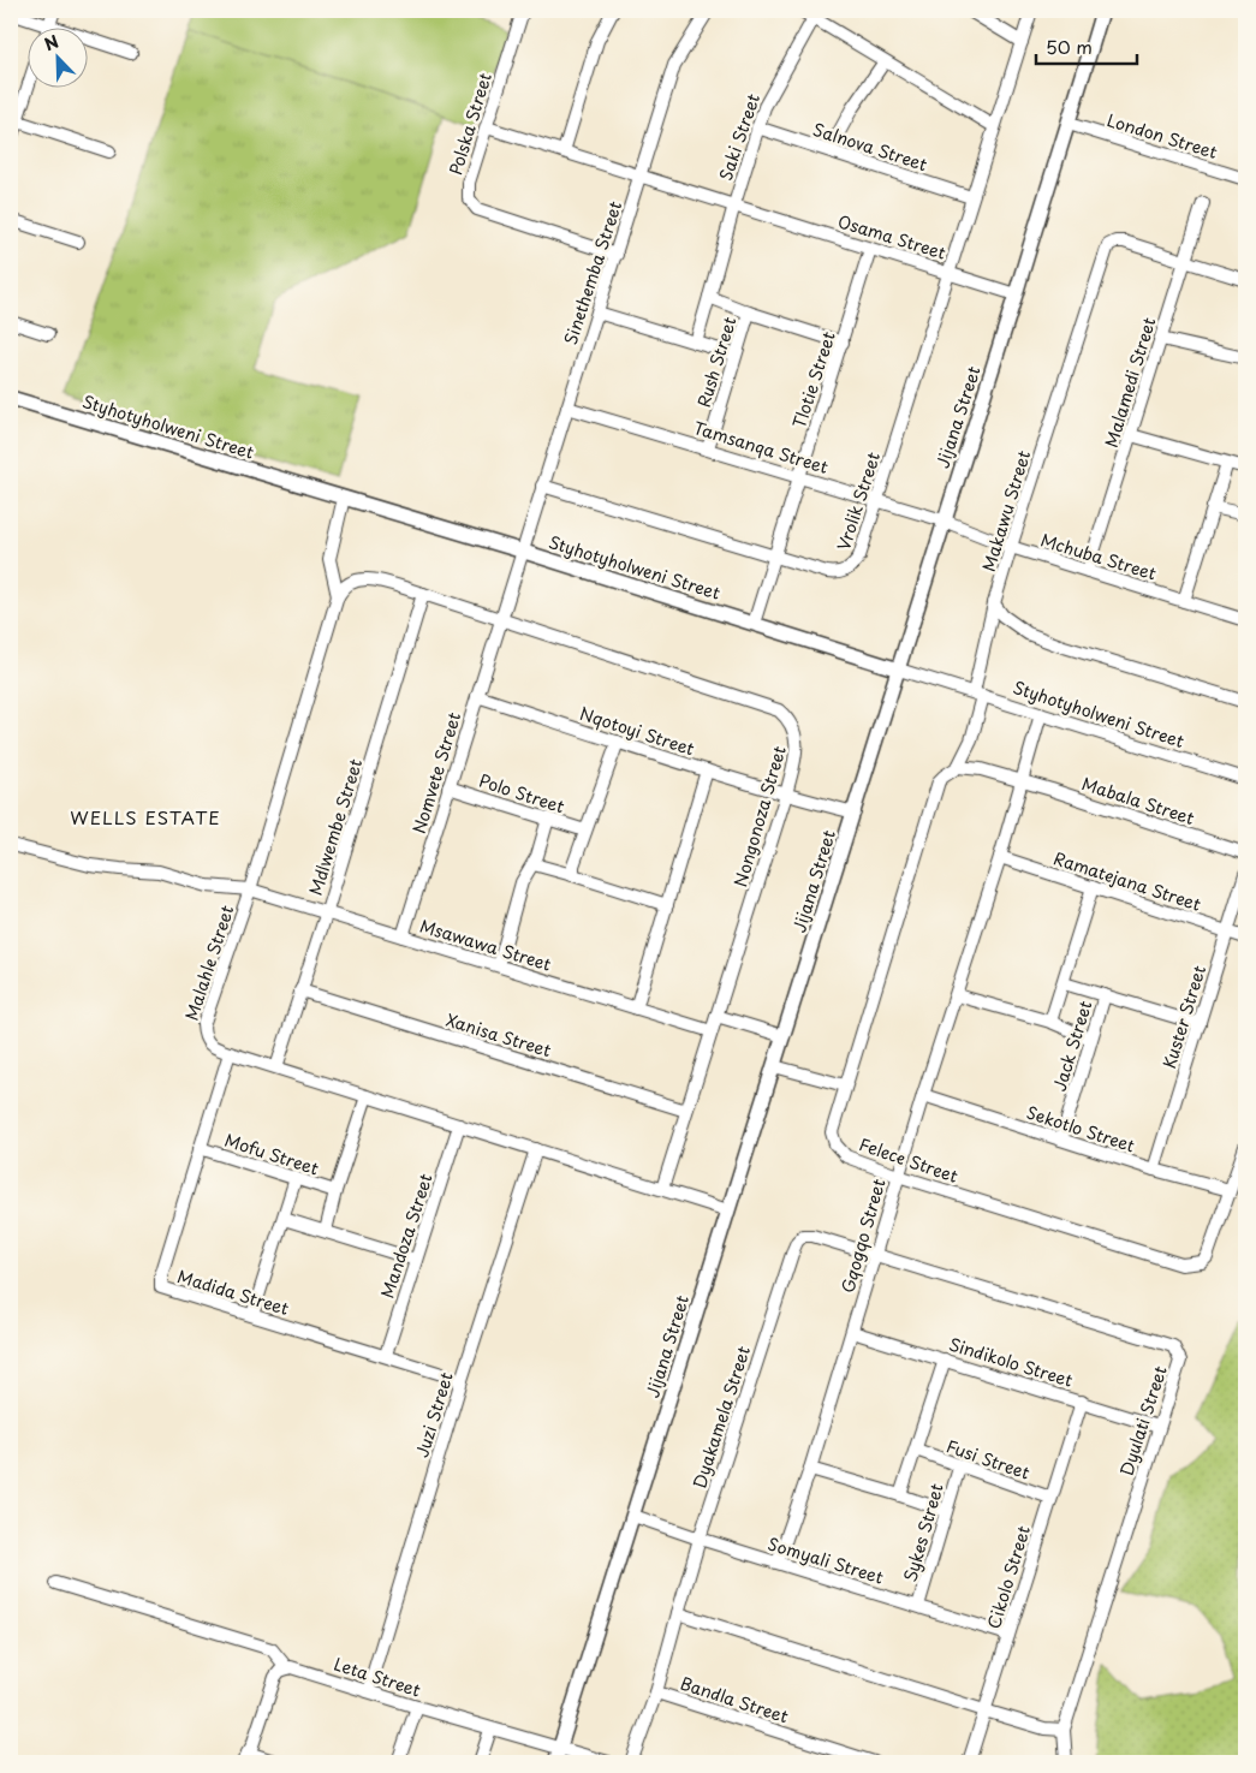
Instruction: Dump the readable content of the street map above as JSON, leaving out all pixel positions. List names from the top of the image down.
{
  "streets": {
    "street": [
      "Polska Street",
      "London Street",
      "Saki Street",
      "Salnova Street",
      "Osama Street",
      "Sinethemba Street",
      "Rush Street",
      "Tlotie Street",
      "Malamedi Street",
      "Jijana Street",
      "Styhotyholweni Street",
      "Tamsanqa Street",
      "Vrolik Street",
      "Makawu Street",
      "Mchuba Street",
      "Nqotoyi Street",
      "Nomvete Street",
      "Polo Street",
      "Mabala Street",
      "Nongonoza Street",
      "Mdlwembe Street",
      "Ramatejana Street",
      "Msawawa Street",
      "Malahle Street",
      "Kuster Street",
      "Xanisa Street",
      "Jack Street",
      "Sekotlo Street",
      "Mofu Street",
      "Felece Street",
      "Mandoza Street",
      "Gqogqo Street",
      "Madida Street",
      "Sindikolo Street",
      "Juzi Street",
      "Dyakamela Street",
      "Dyulati Street",
      "Fusi Street",
      "Sykes Street",
      "Somyali Street",
      "Cikolo Street",
      "Leta Street",
      "Bandla Street"
    ]
  },
  "crossings": [
    ["Polska Street", "Osama Street"],
    ["Polska Street", "Sinethemba Street"],
    ["London Street", "Jijana Street"],
    ["Saki Street", "Salnova Street"],
    ["Saki Street", "Osama Street"],
    ["Saki Street", "Rush Street"],
    ["Salnova Street", "Osama Street"],
    ["Osama Street", "Sinethemba Street"],
    ["Osama Street", "Rush Street"],
    ["Osama Street", "Tlotie Street"],
    ["Osama Street", "Vrolik Street"],
    ["Sinethemba Street", "Styhotyholweni Street"],
    ["Sinethemba Street", "Tamsanqa Street"],
    ["Sinethemba Street", "Vrolik Street"],
    ["Sinethemba Street", "Nomvete Street"],
    ["Rush Street", "Tamsanqa Street"],
    ["Tlotie Street", "Styhotyholweni Street"],
    ["Tlotie Street", "Tamsanqa Street"],
    ["Tlotie Street", "Vrolik Street"],
    ["Malamedi Street", "Makawu Street"],
    ["Malamedi Street", "Mchuba Street"],
    ["Jijana Street", "Styhotyholweni Street"],
    ["Jijana Street", "Tamsanqa Street"],
    ["Jijana Street", "Mchuba Street"],
    ["Jijana Street", "Nqotoyi Street"],
    ["Jijana Street", "Malahle Street"],
    ["Jijana Street", "Somyali Street"],
    ["Jijana Street", "Leta Street"],
    ["Styhotyholweni Street", "Makawu Street"],
    ["Styhotyholweni Street", "Nomvete Street"],
    ["Styhotyholweni Street", "Gqogqo Street"],
    ["Tamsanqa Street", "Vrolik Street"],
    ["Tamsanqa Street", "Mchuba Street"],
    ["Makawu Street", "Mchuba Street"],
    ["Makawu Street", "Felece Street"],
    ["Nqotoyi Street", "Nomvete Street"],
    ["Nqotoyi Street", "Nongonoza Street"],
    ["Nomvete Street", "Polo Street"],
    ["Nomvete Street", "Nongonoza Street"],
    ["Nomvete Street", "Msawawa Street"],
    ["Mabala Street", "Gqogqo Street"],
    ["Nongonoza Street", "Mdlwembe Street"],
    ["Nongonoza Street", "Msawawa Street"],
    ["Nongonoza Street", "Malahle Street"],
    ["Nongonoza Street", "Xanisa Street"],
    ["Mdlwembe Street", "Msawawa Street"],
    ["Mdlwembe Street", "Malahle Street"],
    ["Mdlwembe Street", "Xanisa Street"],
    ["Ramatejana Street", "Kuster Street"],
    ["Ramatejana Street", "Jack Street"],
    ["Ramatejana Street", "Gqogqo Street"],
    ["Msawawa Street", "Malahle Street"],
    ["Malahle Street", "Mandoza Street"],
    ["Malahle Street", "Madida Street"],
    ["Malahle Street", "Juzi Street"],
    ["Kuster Street", "Sekotlo Street"],
    ["Jack Street", "Sekotlo Street"],
    ["Sekotlo Street", "Felece Street"],
    ["Sekotlo Street", "Gqogqo Street"],
    ["Mofu Street", "Madida Street"],
    ["Felece Street", "Gqogqo Street"],
    ["Mandoza Street", "Madida Street"],
    ["Gqogqo Street", "Sindikolo Street"],
    ["Gqogqo Street", "Dyulati Street"],
    ["Gqogqo Street", "Somyali Street"],
    ["Madida Street", "Juzi Street"],
    ["Sindikolo Street", "Dyulati Street"],
    ["Sindikolo Street", "Sykes Street"],
    ["Sindikolo Street", "Cikolo Street"],
    ["Juzi Street", "Leta Street"],
    ["Dyakamela Street", "Dyulati Street"],
    ["Dyakamela Street", "Somyali Street"],
    ["Dyakamela Street", "Bandla Street"],
    ["Fusi Street", "Sykes Street"],
    ["Fusi Street", "Cikolo Street"],
    ["Sykes Street", "Somyali Street"],
    ["Somyali Street", "Cikolo Street"]
  ],
  "districts": ["WELLS ESTATE"],
  "scale_bar": "50 m",
  "north": "top left"
}
